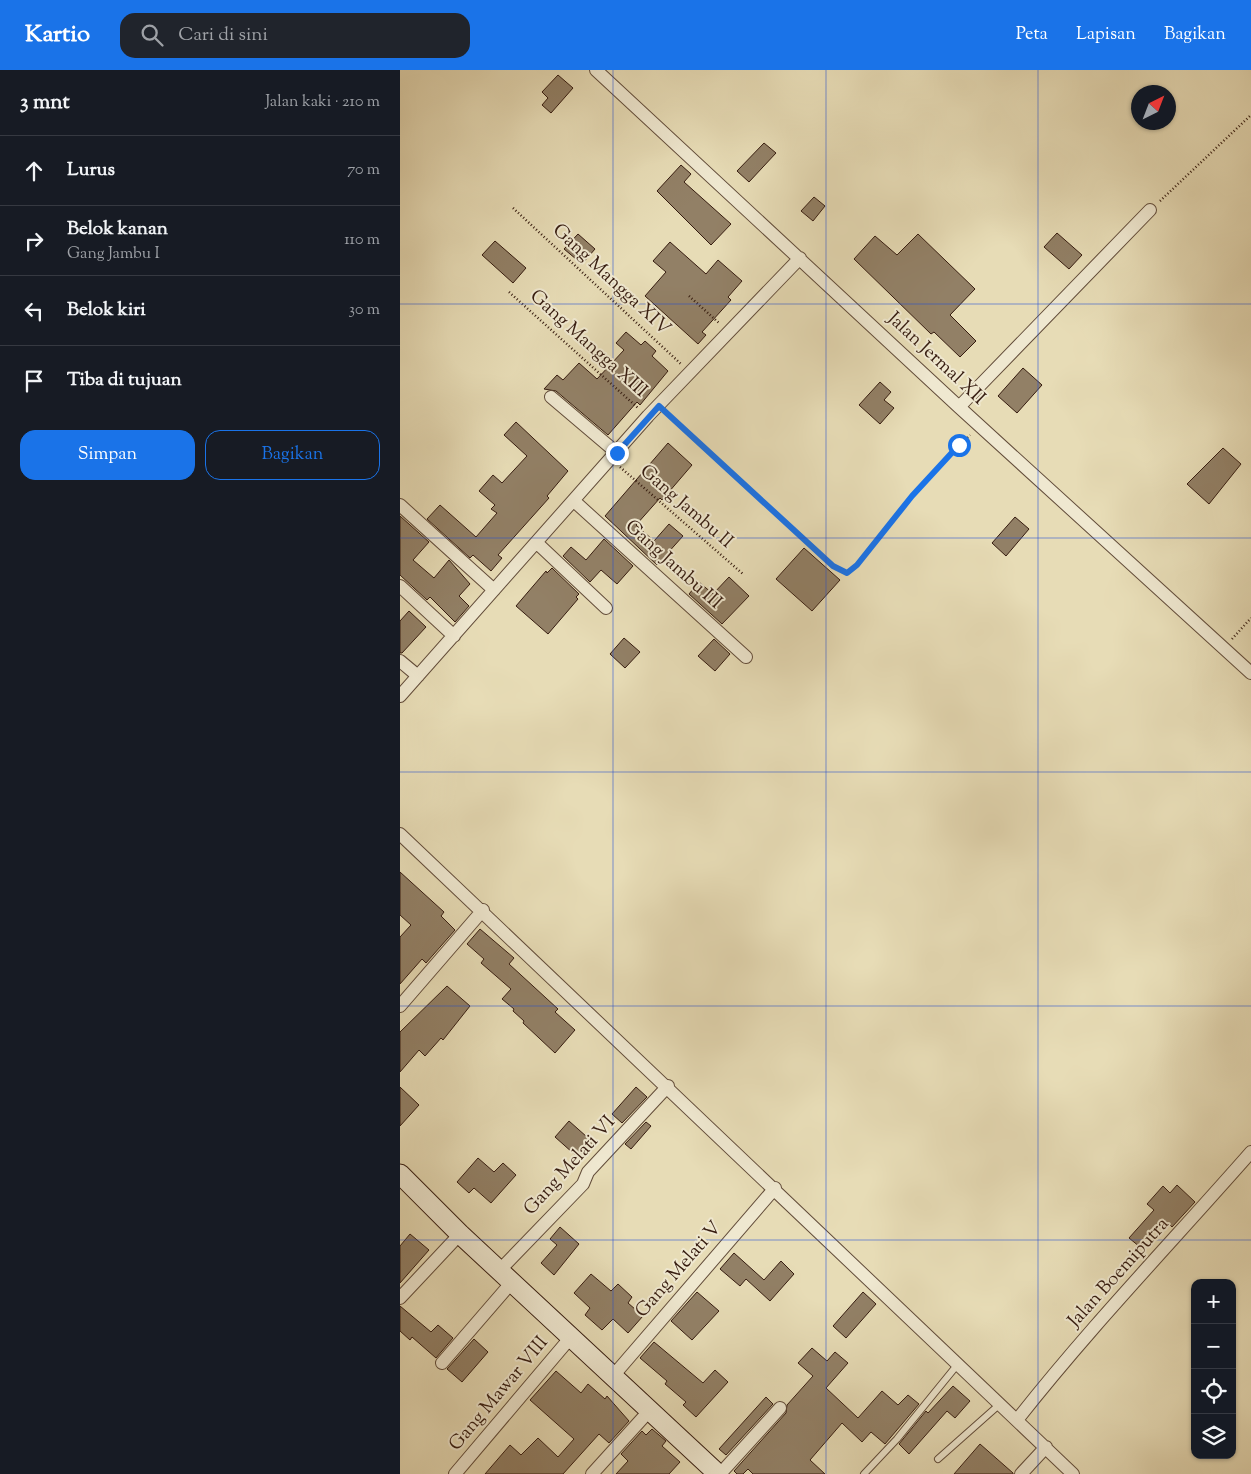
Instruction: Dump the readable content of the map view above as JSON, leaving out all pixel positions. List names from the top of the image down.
{
  "streets": {
    "street": [
      "Jalan Jermal XII",
      "Gang Jambu III",
      "Gang Melati VI",
      "Gang Melati V",
      "Jalan Boemiputra",
      "Gang Mawar VIII"
    ],
    "path": ["Gang Mangga XIV", "Gang Mangga XIII", "Gang Jambu II"]
  },
  "north": "top right",
  "page": {
    "header": "Kartio",
    "search": "Cari di sini",
    "nav": ["Peta", "Lapisan", "Bagikan"],
    "heading": ["3 mnt", "Jalan kaki · 210 m"],
    "list": [
      ["Lurus", "70 m"],
      ["Belok kanan", "Gang Jambu I", "110 m"],
      ["Belok kiri", "30 m"],
      "Tiba di tujuan"
    ],
    "buttons": ["Simpan", "Bagikan"],
    "map_buttons": ["+", "−"]
  }
}
